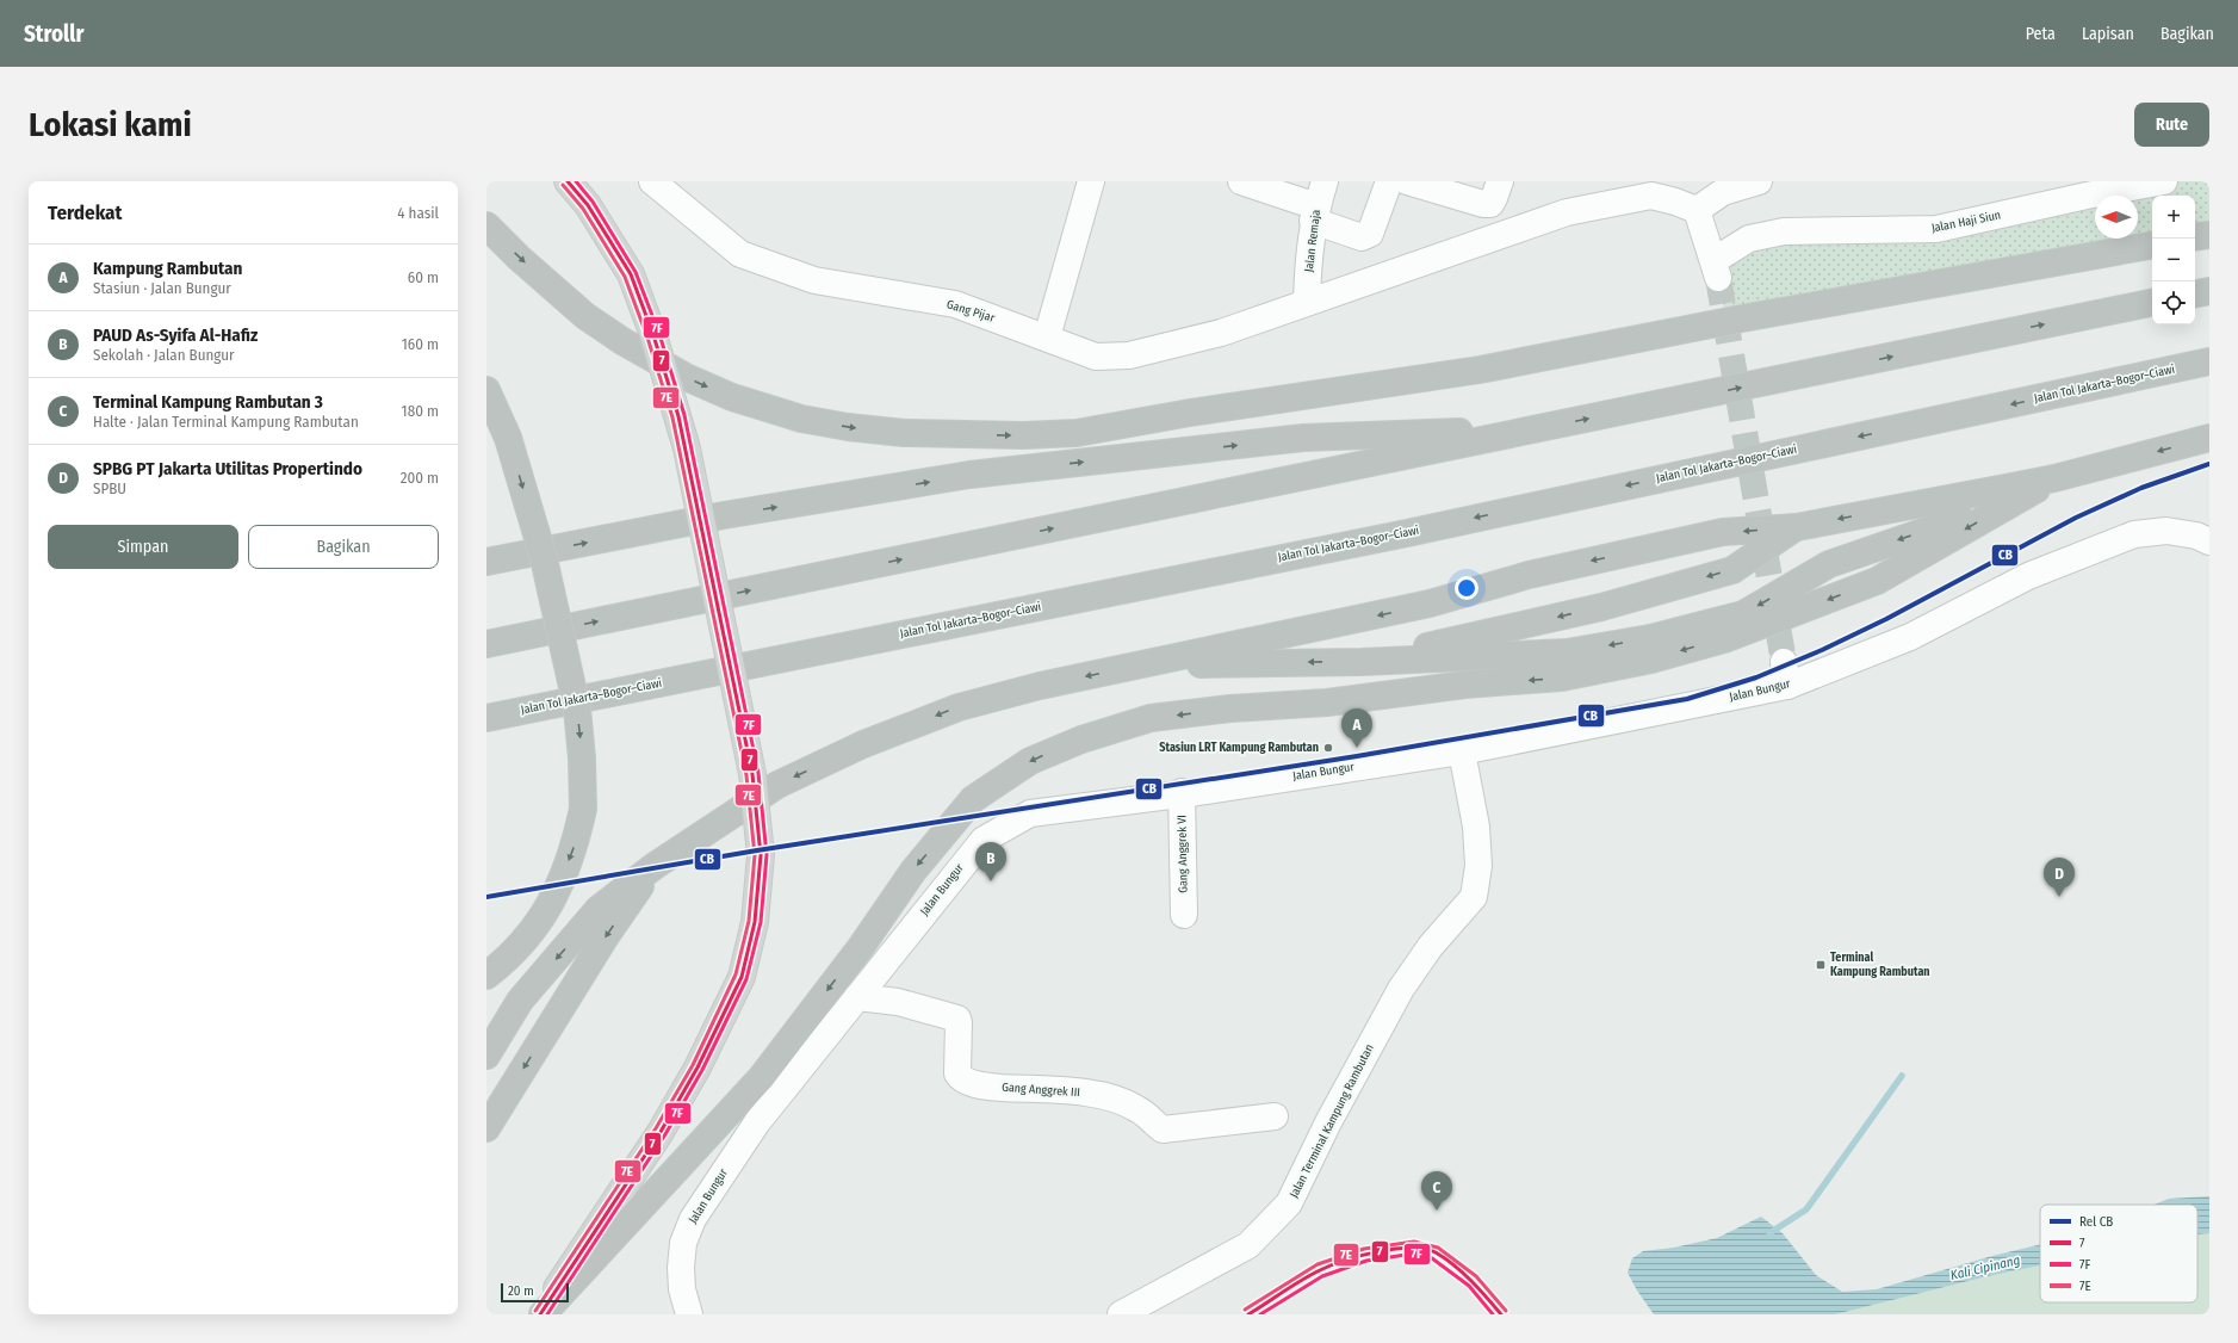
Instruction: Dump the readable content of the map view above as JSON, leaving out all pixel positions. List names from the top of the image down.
{
  "streets": {
    "highway": ["Jalan Tol Jakarta–Bogor–Ciawi"],
    "street": [
      "Jalan Haji Siun",
      "Jalan Remaja",
      "Gang Pijar",
      "Jalan Bungur",
      "Gang Anggrek VI",
      "Gang Anggrek III",
      "Jalan Terminal Kampung Rambutan"
    ]
  },
  "crossings": [
    ["Jalan Haji Siun", "Gang Pijar"],
    ["Jalan Remaja", "Gang Pijar"],
    ["Jalan Bungur", "Gang Anggrek VI"],
    ["Jalan Bungur", "Gang Anggrek III"],
    ["Jalan Bungur", "Jalan Terminal Kampung Rambutan"]
  ],
  "water": ["Kali Cipinang"],
  "places": {
    "other": ["Stasiun LRT Kampung Rambutan"],
    "transit": ["Terminal Kampung Rambutan"]
  },
  "lines": [
    "transit line 7",
    "transit line 7F",
    "transit line 7E",
    "rail line CB"
  ],
  "legend": [
    "Rel CB",
    "7",
    "7F",
    "7E"
  ],
  "scale_bar": "20 m",
  "north": "left",
  "page": {
    "header": "Strollr",
    "nav": ["Peta", "Lapisan", "Bagikan"],
    "buttons": [
      "Rute",
      ["Simpan", "Bagikan"]
    ],
    "title": "Lokasi kami",
    "heading": ["Terdekat", "4 hasil"],
    "map_buttons": ["+", "−"],
    "list": [
      {
        "mark": "A",
        "name": "Kampung Rambutan",
        "note": "Stasiun · Jalan Bungur",
        "value": "60 m"
      },
      {
        "mark": "B",
        "name": "PAUD As-Syifa Al-Hafiz",
        "note": "Sekolah · Jalan Bungur",
        "value": "160 m"
      },
      {
        "mark": "C",
        "name": "Terminal Kampung Rambutan 3",
        "note": "Halte · Jalan Terminal Kampung Rambutan",
        "value": "180 m"
      },
      {
        "mark": "D",
        "name": "SPBG PT Jakarta Utilitas Propertindo",
        "note": "SPBU",
        "value": "200 m"
      }
    ],
    "pins": [
      "A",
      "B",
      "D",
      "C"
    ],
    "scale": "20 m"
  }
}
